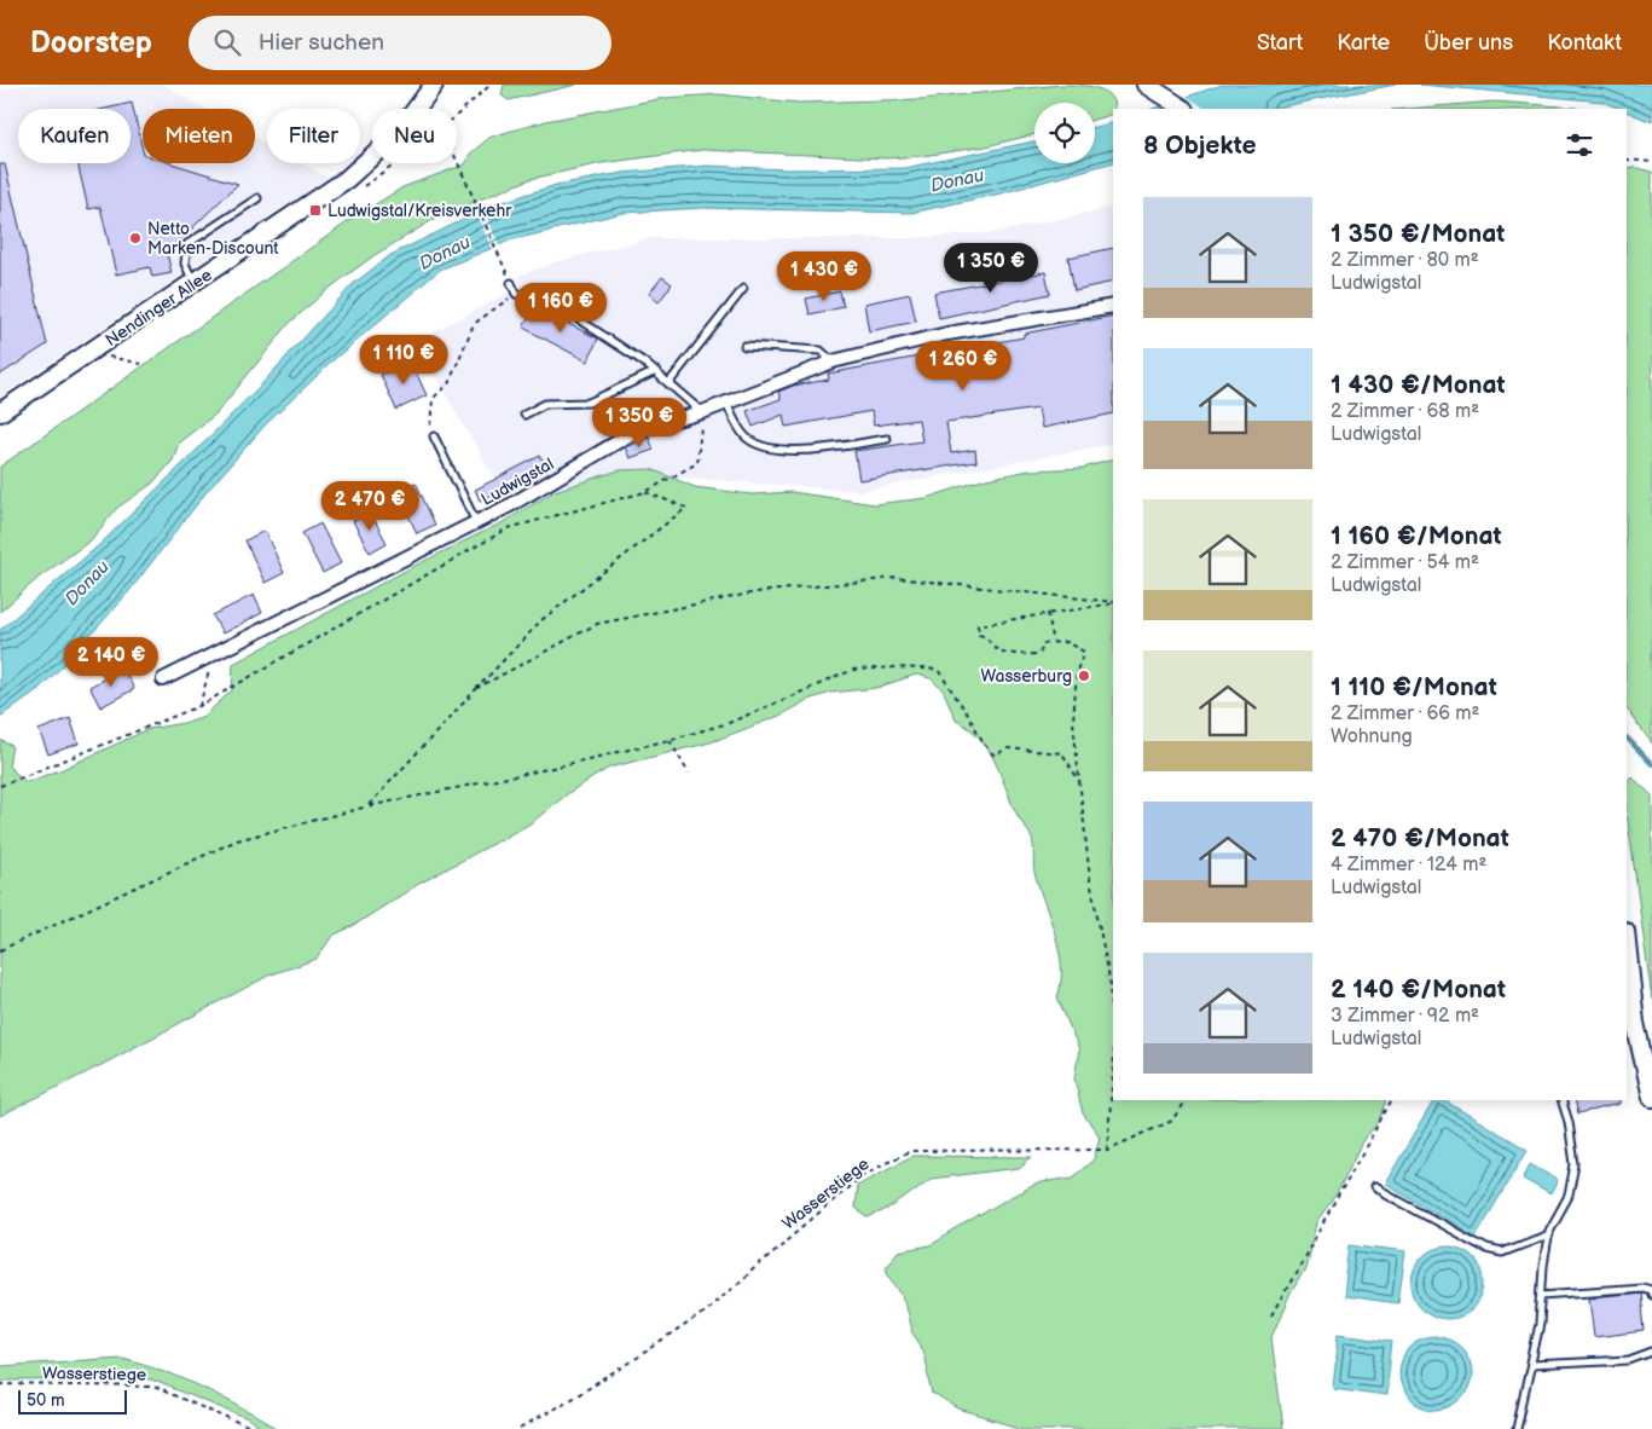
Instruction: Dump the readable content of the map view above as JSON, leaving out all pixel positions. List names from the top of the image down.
{
  "streets": {
    "street": ["Nendinger Allee", "Ludwigstal"],
    "path": ["Wasserstiege"]
  },
  "water": ["Donau"],
  "places": {
    "transit": ["Ludwigstal/Kreisverkehr"],
    "other": ["Netto Marken-Discount", "Wasserburg"]
  },
  "scale_bar": "50 m",
  "page": {
    "header": "Doorstep",
    "search": "Hier suchen",
    "nav": [
      "Start",
      "Karte",
      "Über uns",
      "Kontakt"
    ],
    "chip": [
      "Kaufen",
      "Mieten",
      "Filter",
      "Neu"
    ],
    "heading": "8 Objekte",
    "list": [
      {
        "name": "1 350 €/Monat",
        "note": "2 Zimmer · 80 m² · Ludwigstal"
      },
      {
        "name": "1 430 €/Monat",
        "note": "2 Zimmer · 68 m² · Ludwigstal"
      },
      {
        "name": "1 160 €/Monat",
        "note": "2 Zimmer · 54 m² · Ludwigstal"
      },
      {
        "name": "1 110 €/Monat",
        "note": "2 Zimmer · 66 m² · Wohnung"
      },
      {
        "name": "2 470 €/Monat",
        "note": "4 Zimmer · 124 m² · Ludwigstal"
      },
      {
        "name": "2 140 €/Monat",
        "note": "3 Zimmer · 92 m² · Ludwigstal"
      }
    ],
    "price": [
      "1 350 €",
      "1 430 €",
      "1 160 €",
      "1 110 €",
      "1 260 €",
      "1 350 €",
      "2 470 €",
      "2 140 €"
    ],
    "scale": "50 m"
  }
}
